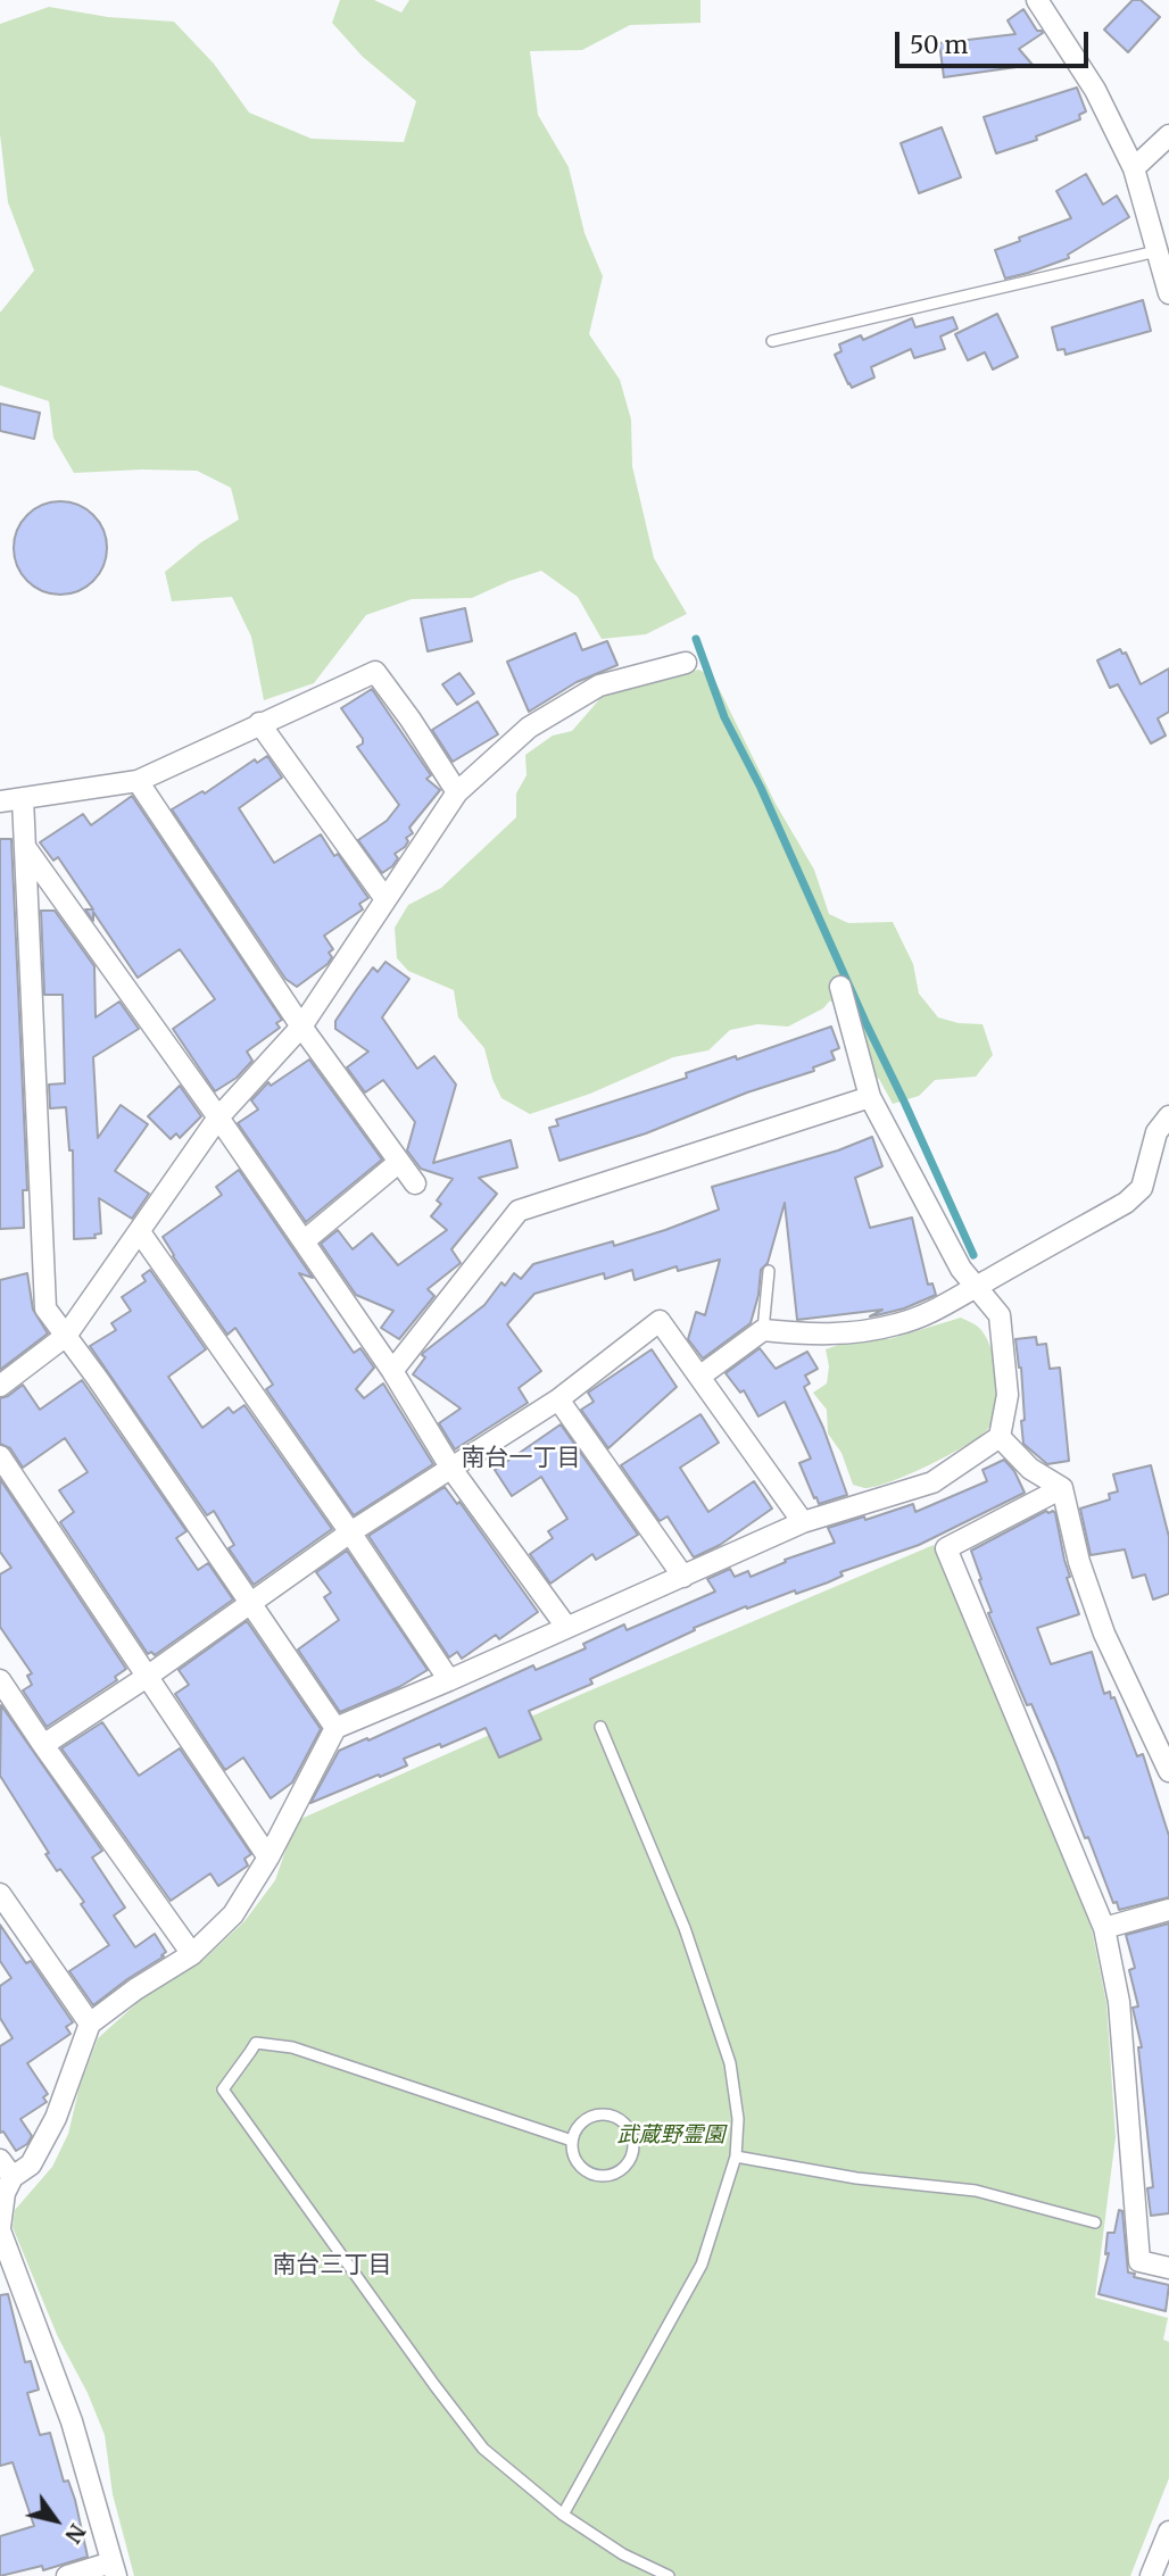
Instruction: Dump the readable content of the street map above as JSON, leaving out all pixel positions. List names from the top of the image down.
{
  "districts": ["南台一丁目", "南台三丁目"],
  "parks": ["武蔵野霊園"],
  "scale_bar": "50 m",
  "north": "bottom right"
}
